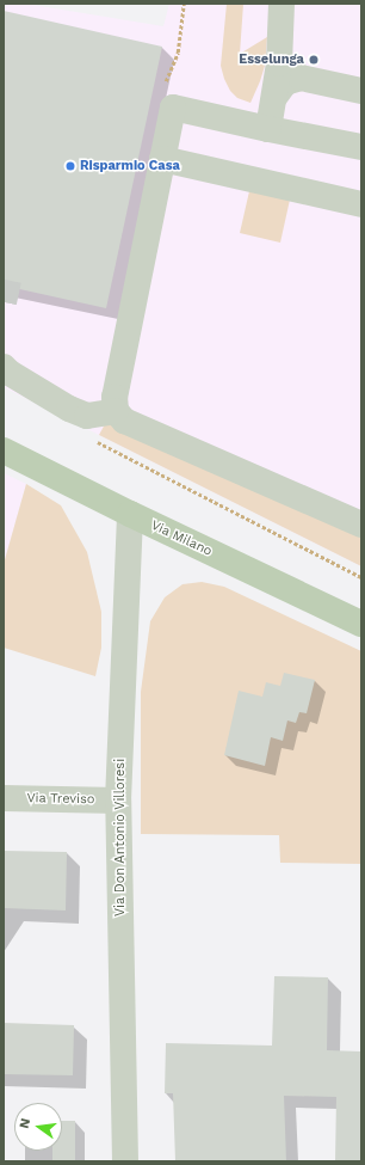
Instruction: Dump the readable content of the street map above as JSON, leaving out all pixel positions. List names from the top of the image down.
{
  "streets": {
    "main road": ["Via Milano"],
    "street": ["Via Treviso", "Via Don Antonio Villoresi"]
  },
  "crossings": [
    ["Via Milano", "Via Don Antonio Villoresi"],
    ["Via Treviso", "Via Don Antonio Villoresi"]
  ],
  "places": ["Esselunga", "Risparmio Casa"],
  "north": "left"
}
